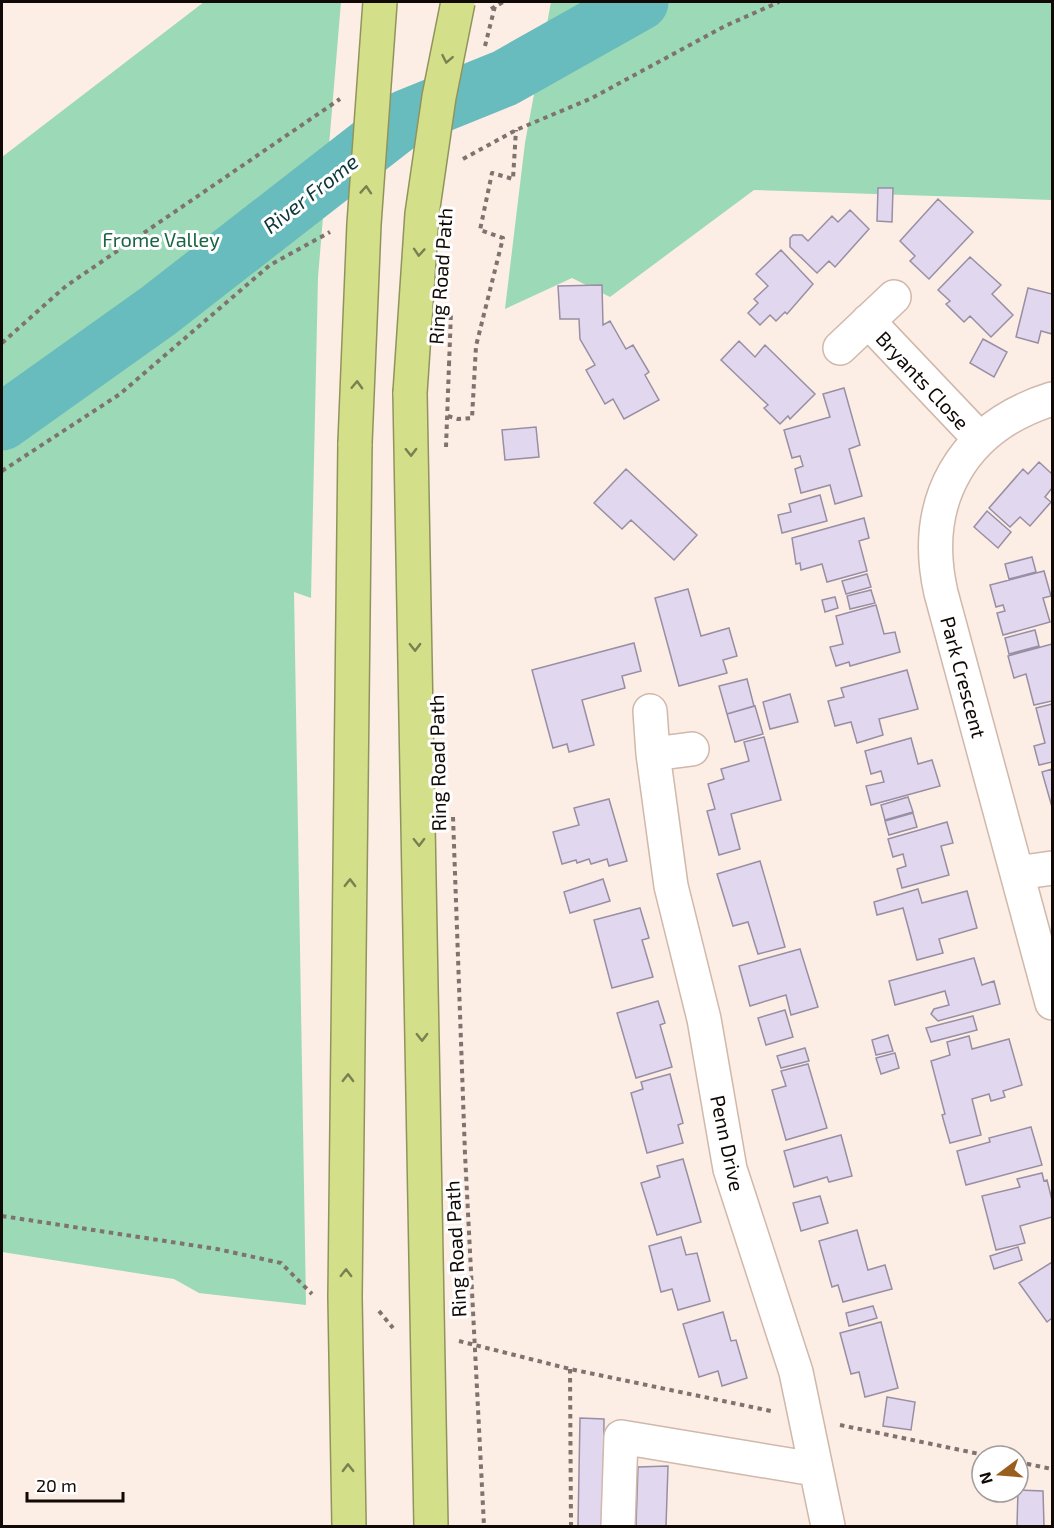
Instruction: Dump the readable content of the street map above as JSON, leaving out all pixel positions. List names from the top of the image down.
{
  "streets": {
    "street": ["Bryants Close", "Park Crescent", "Penn Drive"],
    "path": ["Ring Road Path"]
  },
  "crossings": [
    ["Bryants Close", "Park Crescent"]
  ],
  "water": ["River Frome"],
  "parks": ["Frome Valley"],
  "scale_bar": "20 m",
  "north": "left"
}
